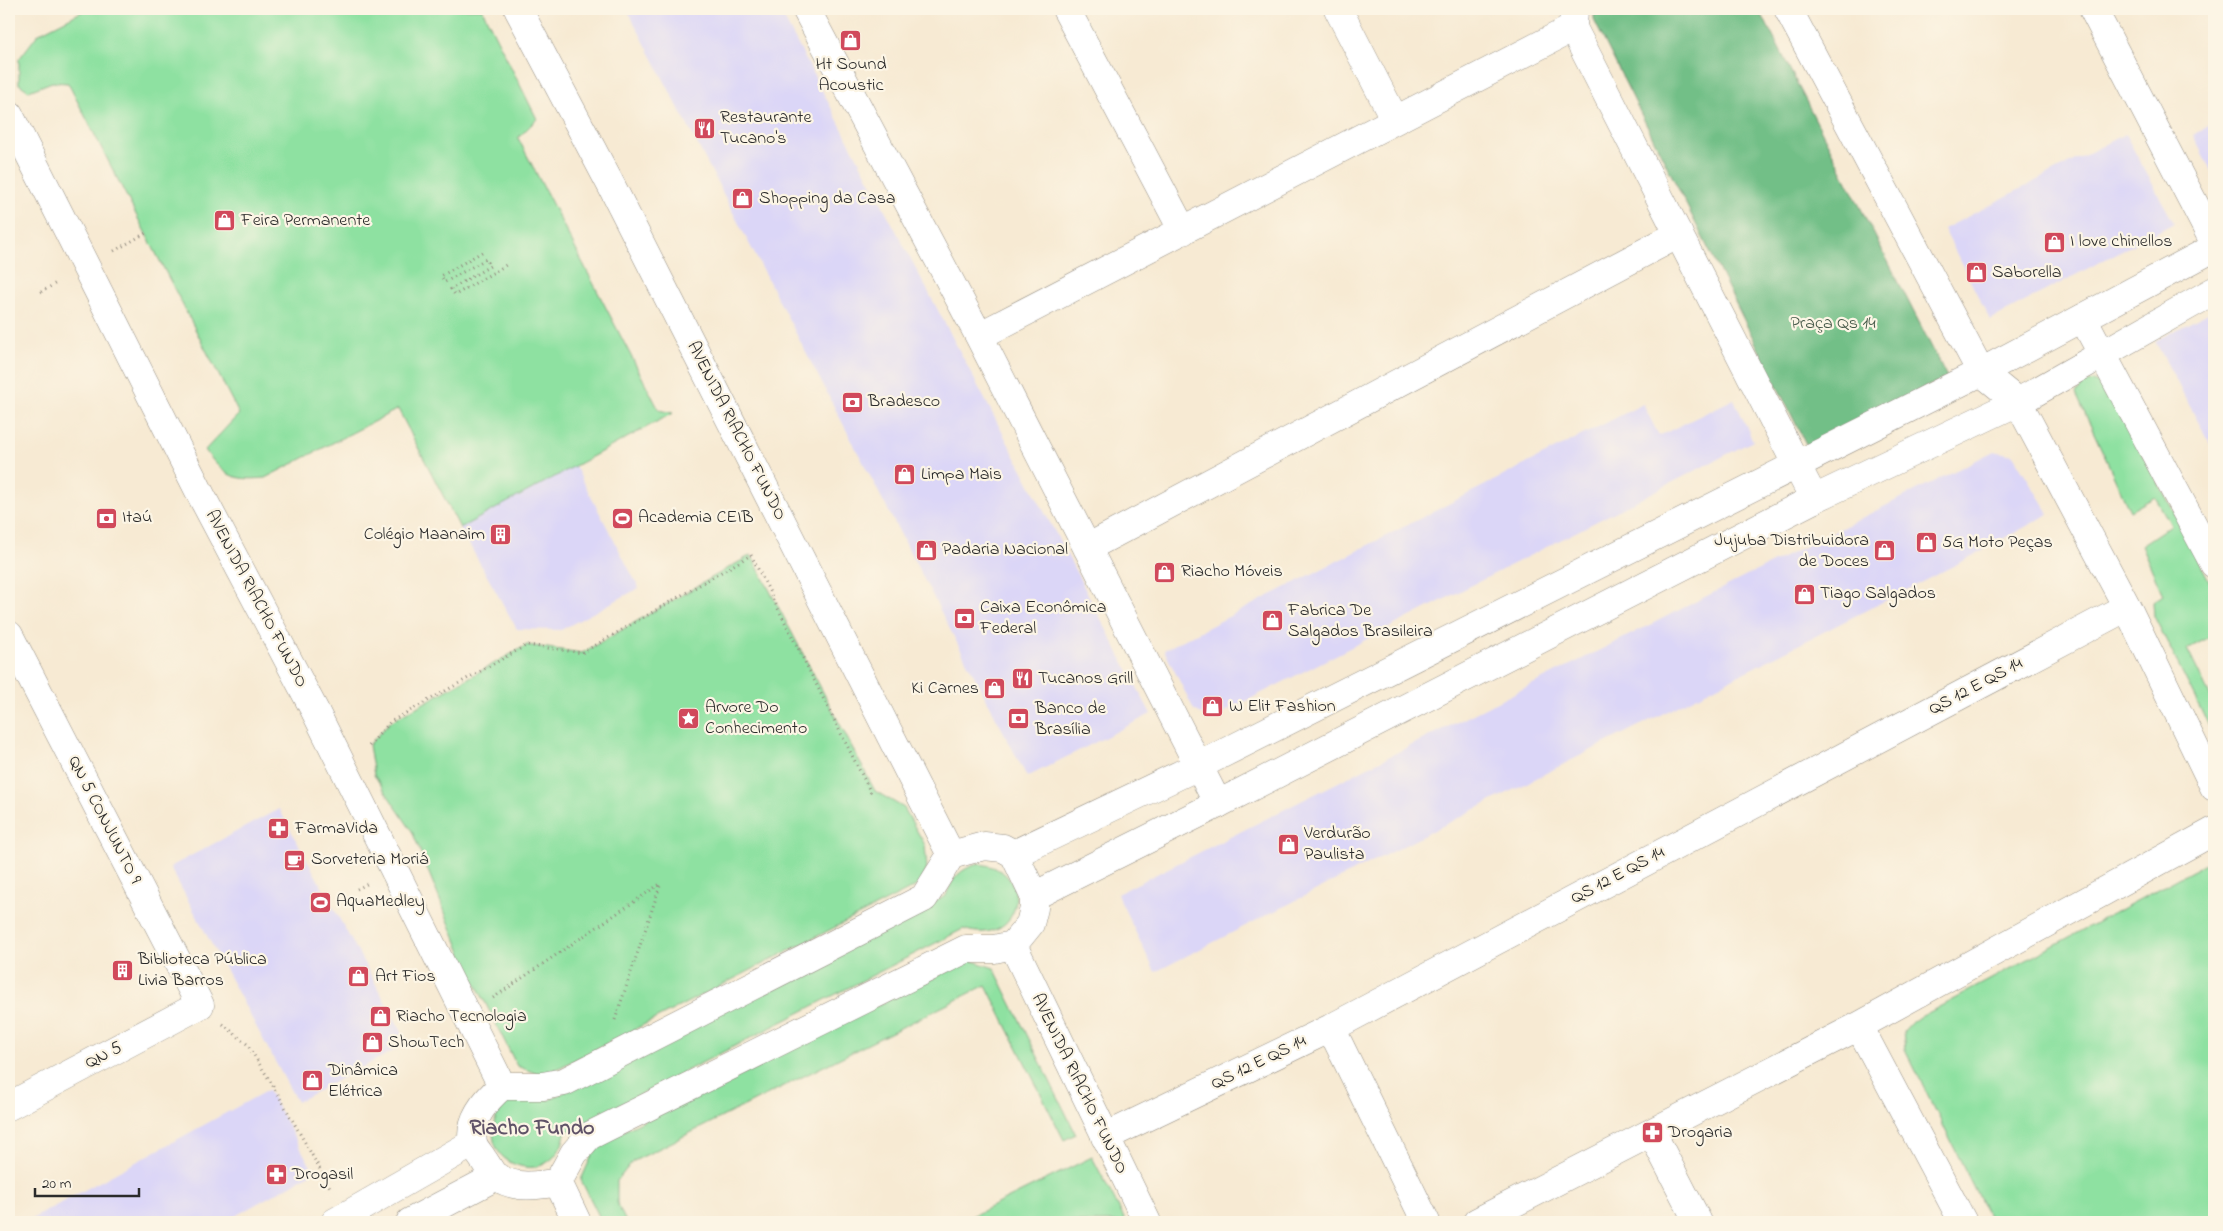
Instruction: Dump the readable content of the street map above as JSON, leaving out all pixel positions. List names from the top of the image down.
{
  "streets": {
    "street": [
      "AVENIDA RIACHO FUNDO",
      "QS 12 E QS 14",
      "QN 5 CONJUNTO 9",
      "QN 5"
    ]
  },
  "crossings": [
    ["AVENIDA RIACHO FUNDO", "QS 12 E QS 14"],
    ["QN 5 CONJUNTO 9", "QN 5"]
  ],
  "districts": ["Riacho Fundo"],
  "parks": ["Praça Qs 14"],
  "places": {
    "shop": [
      "Ht Sound Acoustic",
      "Shopping da Casa",
      "Feira Permanente",
      "I love chinellos",
      "Saborella",
      "Limpa Mais",
      "5G Moto Peças",
      "Padaria Nacional",
      "Jujuba Distribuidora de Doces",
      "Riacho Móveis",
      "Tiago Salgados",
      "Fabrica De Salgados Brasileira",
      "Ki Carnes",
      "W Elit Fashion",
      "Verdurão Paulista",
      "Art Fios",
      "Riacho Tecnologia",
      "ShowTech",
      "Dinâmica Elétrica"
    ],
    "restaurant": ["Restaurante Tucano's", "Tucanos Grill"],
    "bank": [
      "Bradesco",
      "Itaú",
      "Caixa Econômica Federal",
      "Banco de Brasília"
    ],
    "sports": ["Academia CEIB", "AquaMedley"],
    "building": ["Colégio Maanaim", "Biblioteca Pública Livia Barros"],
    "place": ["Arvore Do Conhecimento"],
    "pharmacy": ["FarmaVida", "Drogaria", "Drogasil"],
    "cafe": ["Sorveteria Moriá"]
  },
  "scale_bar": "20 m"
}
